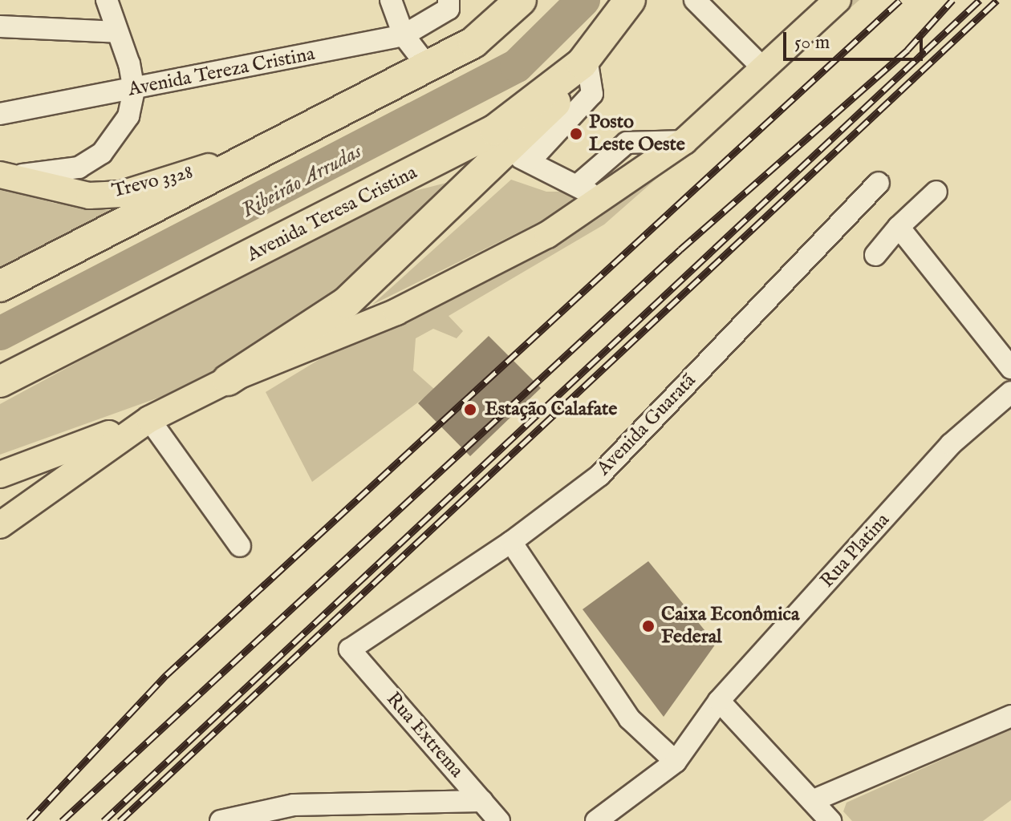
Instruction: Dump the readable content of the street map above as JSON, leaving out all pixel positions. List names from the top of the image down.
{
  "streets": {
    "highway": ["Avenida Teresa Cristina"],
    "main road": ["Trevo 3328"],
    "street": [
      "Avenida Tereza Cristina",
      "Avenida Guaratã",
      "Rua Platina",
      "Rua Extrema"
    ]
  },
  "crossings": [
    ["Avenida Guaratã", "Rua Extrema"]
  ],
  "water": ["Ribeirão Arrudas"],
  "places": ["Posto Leste Oeste", "Estação Calafate", "Caixa Econômica Federal"],
  "scale_bar": "50 m"
}
